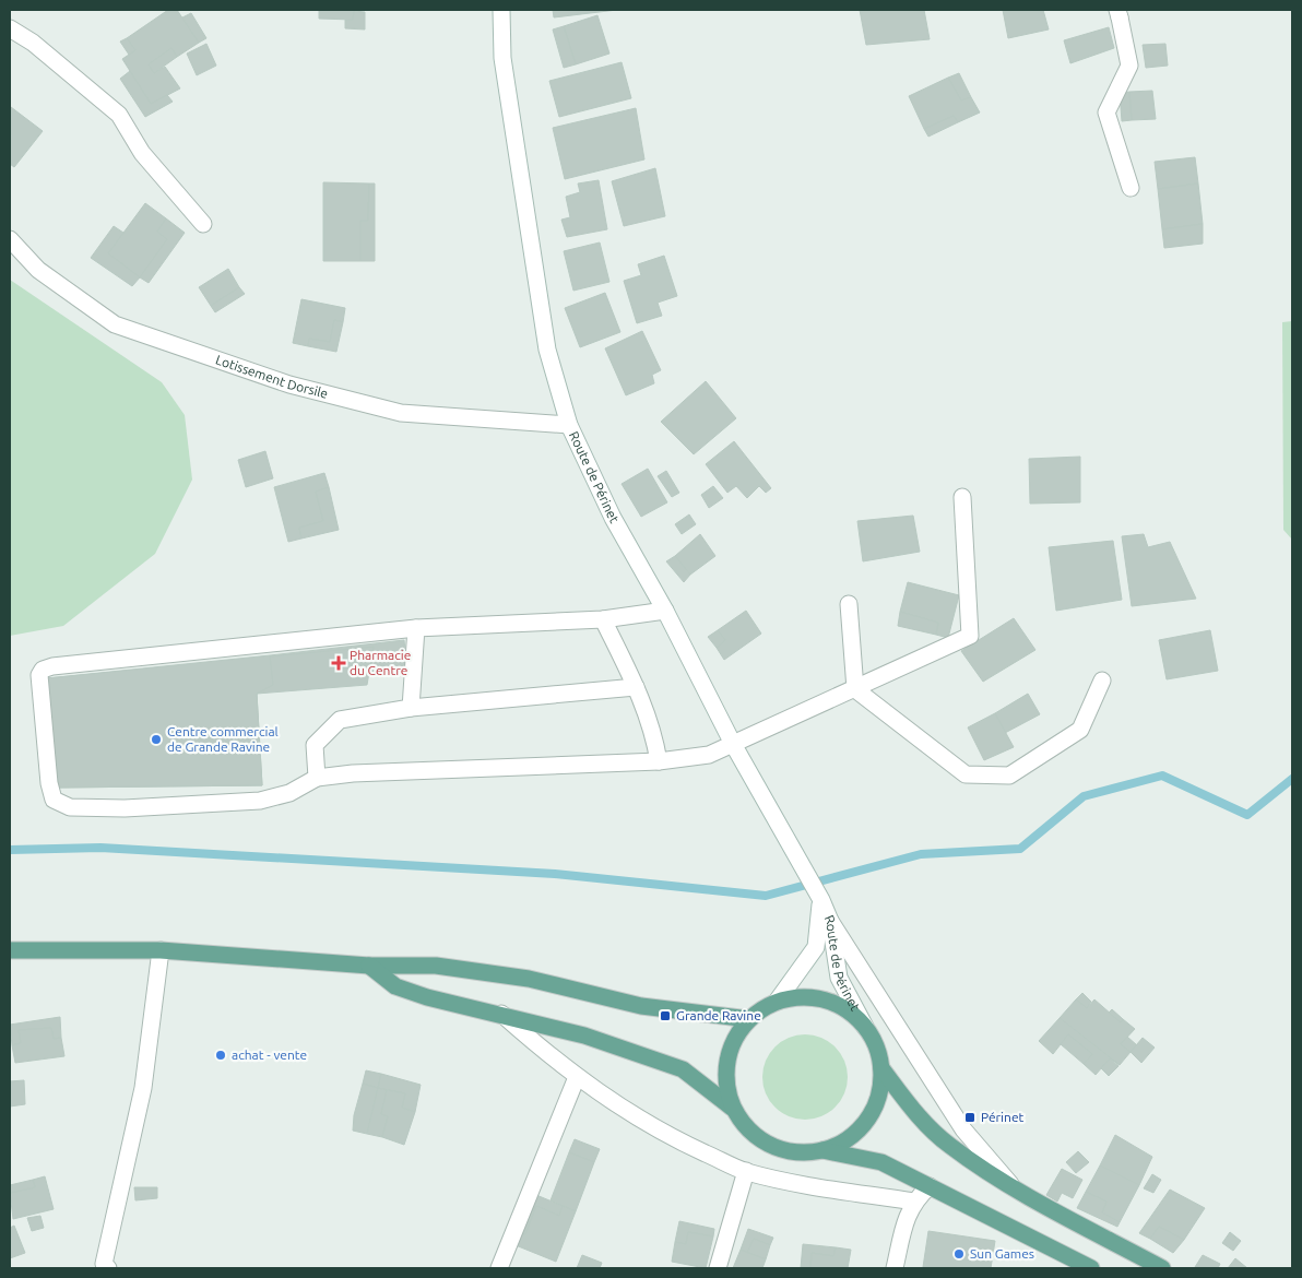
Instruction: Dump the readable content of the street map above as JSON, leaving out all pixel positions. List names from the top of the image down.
{
  "streets": {
    "street": ["Lotissement Dorsile", "Route de Périnet"]
  },
  "crossings": [
    ["Lotissement Dorsile", "Route de Périnet"]
  ],
  "places": {
    "health": ["Pharmacie du Centre"],
    "other": ["Centre commercial de Grande Ravine", "achat - vente", "Sun Games"],
    "transit": ["Grande Ravine", "Périnet"]
  }
}
